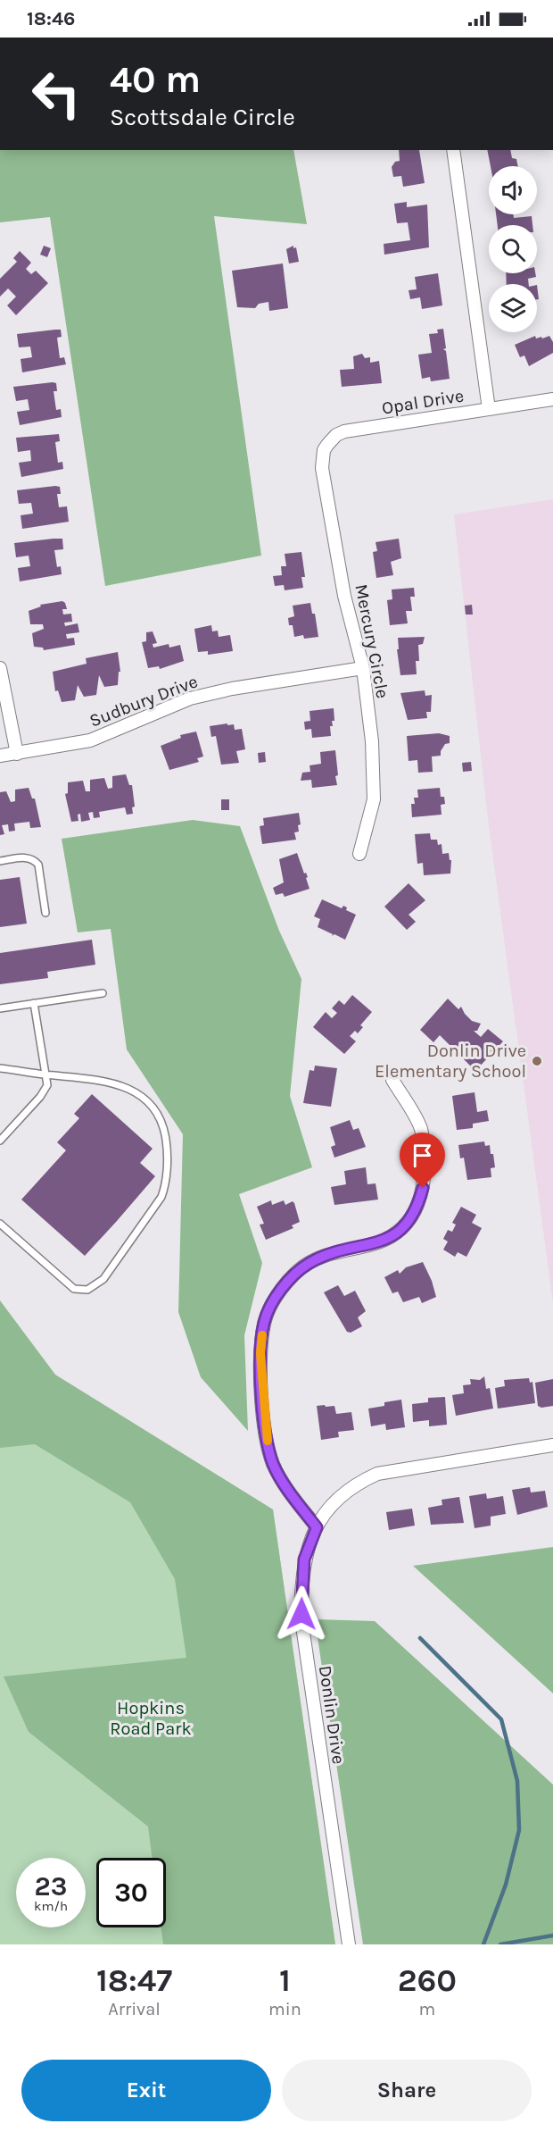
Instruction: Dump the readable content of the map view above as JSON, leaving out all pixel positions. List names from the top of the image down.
{
  "streets": {
    "street": [
      "Opal Drive",
      "Mercury Circle",
      "Sudbury Drive",
      "Donlin Drive"
    ]
  },
  "crossings": [
    ["Opal Drive", "Mercury Circle"],
    ["Mercury Circle", "Sudbury Drive"]
  ],
  "parks": ["Hopkins Road Park"],
  "places": ["Donlin Drive Elementary School"],
  "page": {
    "status": "18:46",
    "turn": ["40 m", "Scottsdale Circle"],
    "speed": "23 km/h",
    "limit": "30",
    "eta": [
      "18:47",
      "Arrival",
      "1",
      "min",
      "260",
      "m"
    ],
    "buttons": ["Exit", "Share"]
  }
}
